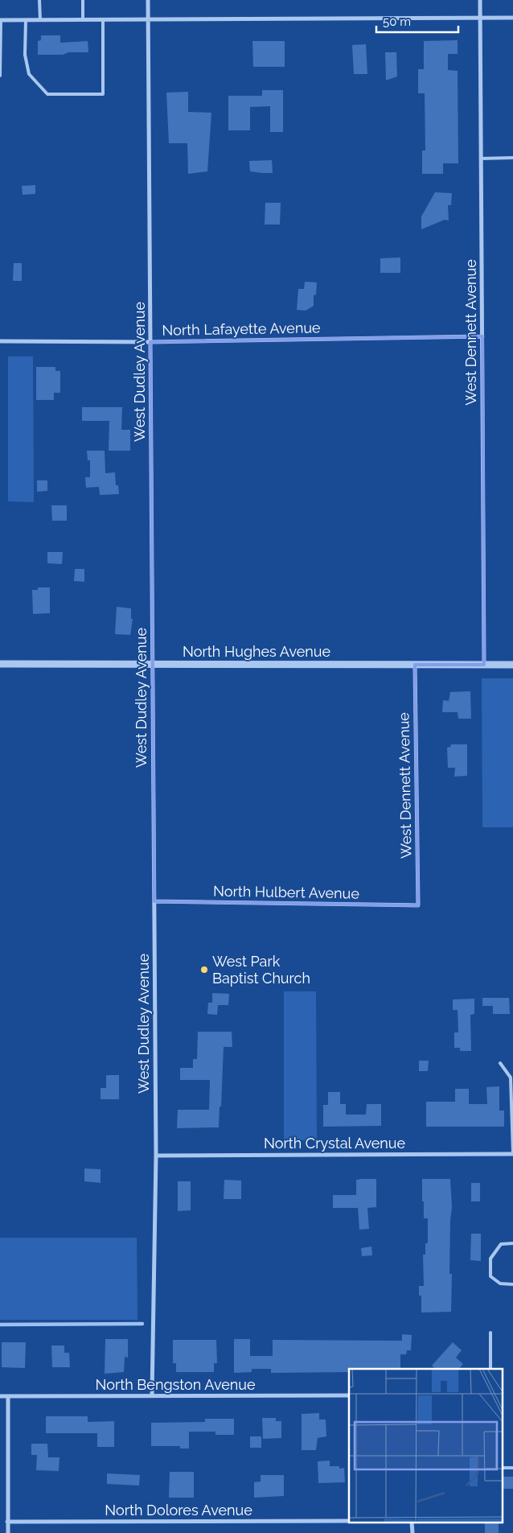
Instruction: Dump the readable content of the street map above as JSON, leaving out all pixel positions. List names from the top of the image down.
{
  "streets": {
    "street": [
      "North Lafayette Avenue",
      "West Dennett Avenue",
      "West Dudley Avenue",
      "North Hughes Avenue",
      "North Hulbert Avenue",
      "North Crystal Avenue",
      "North Bengston Avenue",
      "North Dolores Avenue"
    ]
  },
  "crossings": [
    ["North Lafayette Avenue", "West Dennett Avenue"],
    ["North Lafayette Avenue", "West Dudley Avenue"],
    ["West Dennett Avenue", "North Hughes Avenue"],
    ["West Dennett Avenue", "North Hulbert Avenue"],
    ["West Dudley Avenue", "North Hughes Avenue"],
    ["West Dudley Avenue", "North Hulbert Avenue"],
    ["West Dudley Avenue", "North Crystal Avenue"],
    ["West Dudley Avenue", "North Bengston Avenue"]
  ],
  "places": ["West Park Baptist Church"],
  "scale_bar": "50 m"
}
